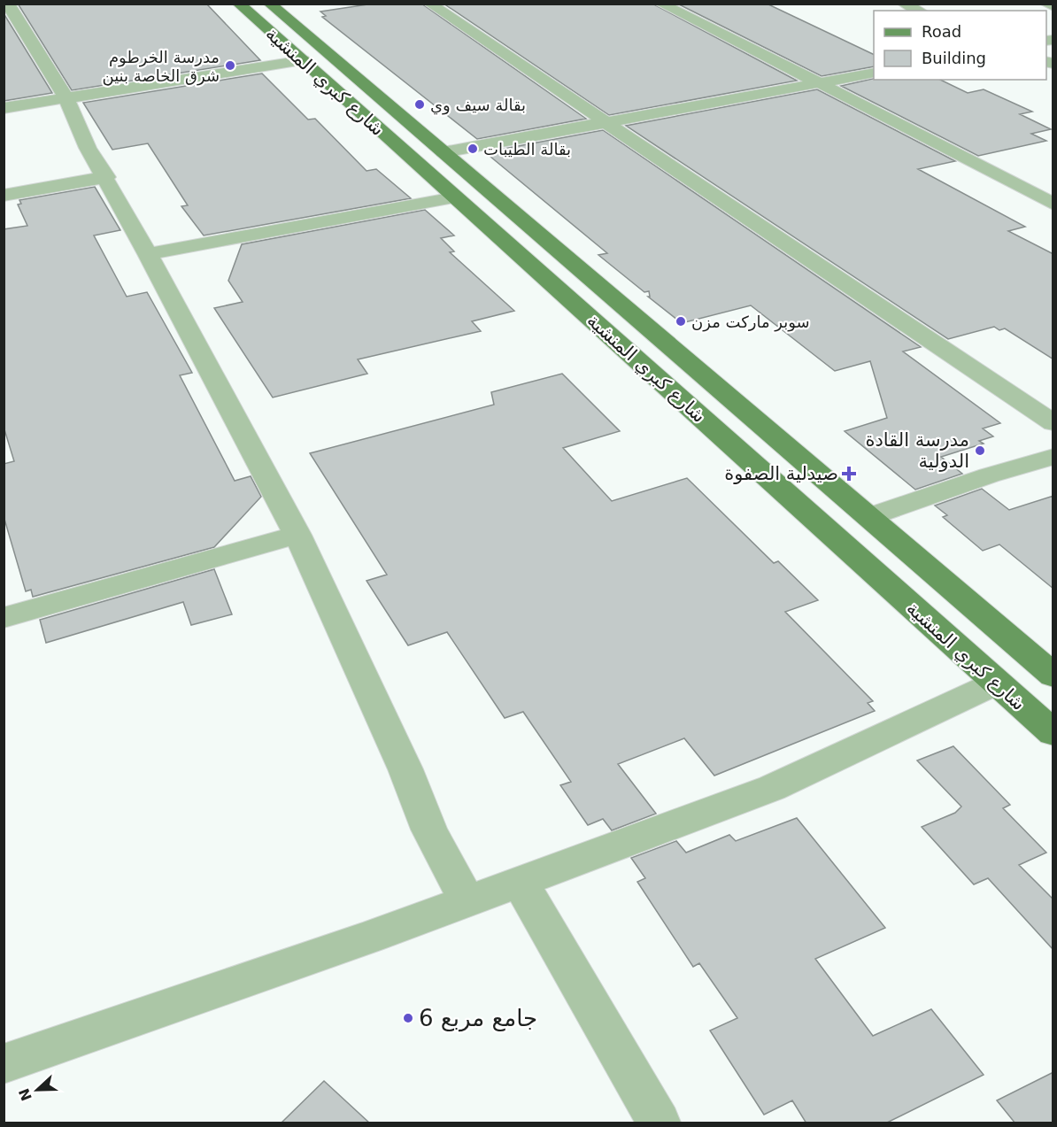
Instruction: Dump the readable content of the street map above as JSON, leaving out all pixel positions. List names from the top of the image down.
{
  "streets": {
    "main road": ["شارع كبري المنشية"]
  },
  "places": {
    "other": [
      "مدرسة الخرطوم شرق الخاصة بنين",
      "بقالة سيف وي",
      "بقالة الطيبات",
      "سوبر ماركت مزن",
      "مدرسة القادة الدولية",
      "جامع مربع 6"
    ],
    "health": ["صيدلية الصفوة"]
  },
  "legend": ["Road", "Building"],
  "north": "left"
}
